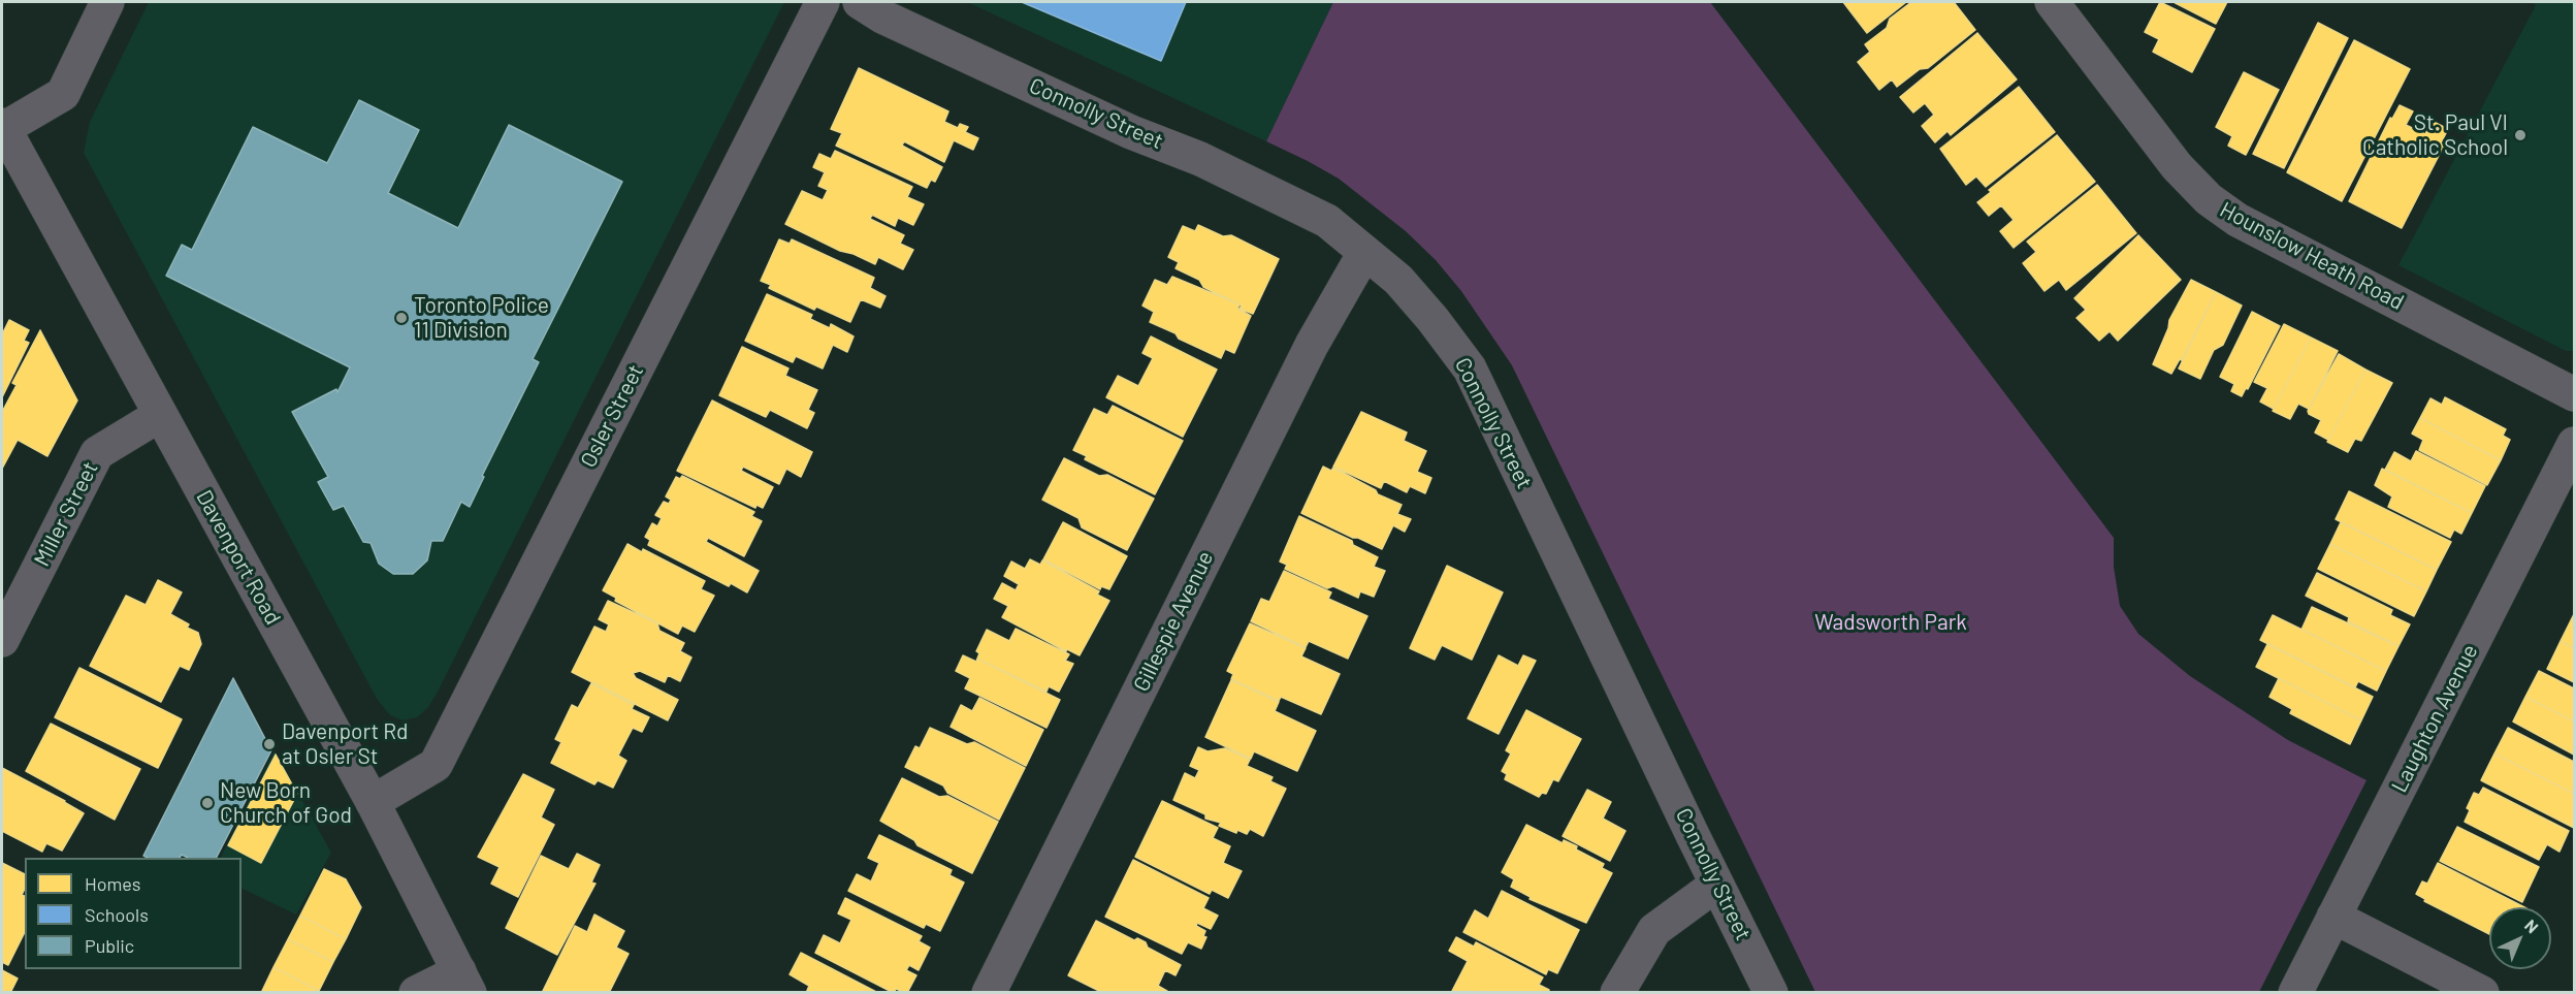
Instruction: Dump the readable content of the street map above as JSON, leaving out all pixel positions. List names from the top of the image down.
{
  "streets": {
    "street": [
      "Connolly Street",
      "Hounslow Heath Road",
      "Osler Street",
      "Miller Street",
      "Davenport Road",
      "Gillespie Avenue",
      "Laughton Avenue"
    ]
  },
  "crossings": [
    ["Connolly Street", "Gillespie Avenue"],
    ["Osler Street", "Davenport Road"],
    ["Miller Street", "Davenport Road"]
  ],
  "parks": ["Wadsworth Park"],
  "places": [
    "St. Paul VI Catholic School",
    "Toronto Police 11 Division",
    "Davenport Rd at Osler St",
    "New Born Church of God"
  ],
  "legend": ["Homes", "Schools", "Public"],
  "north": "top right"
}
